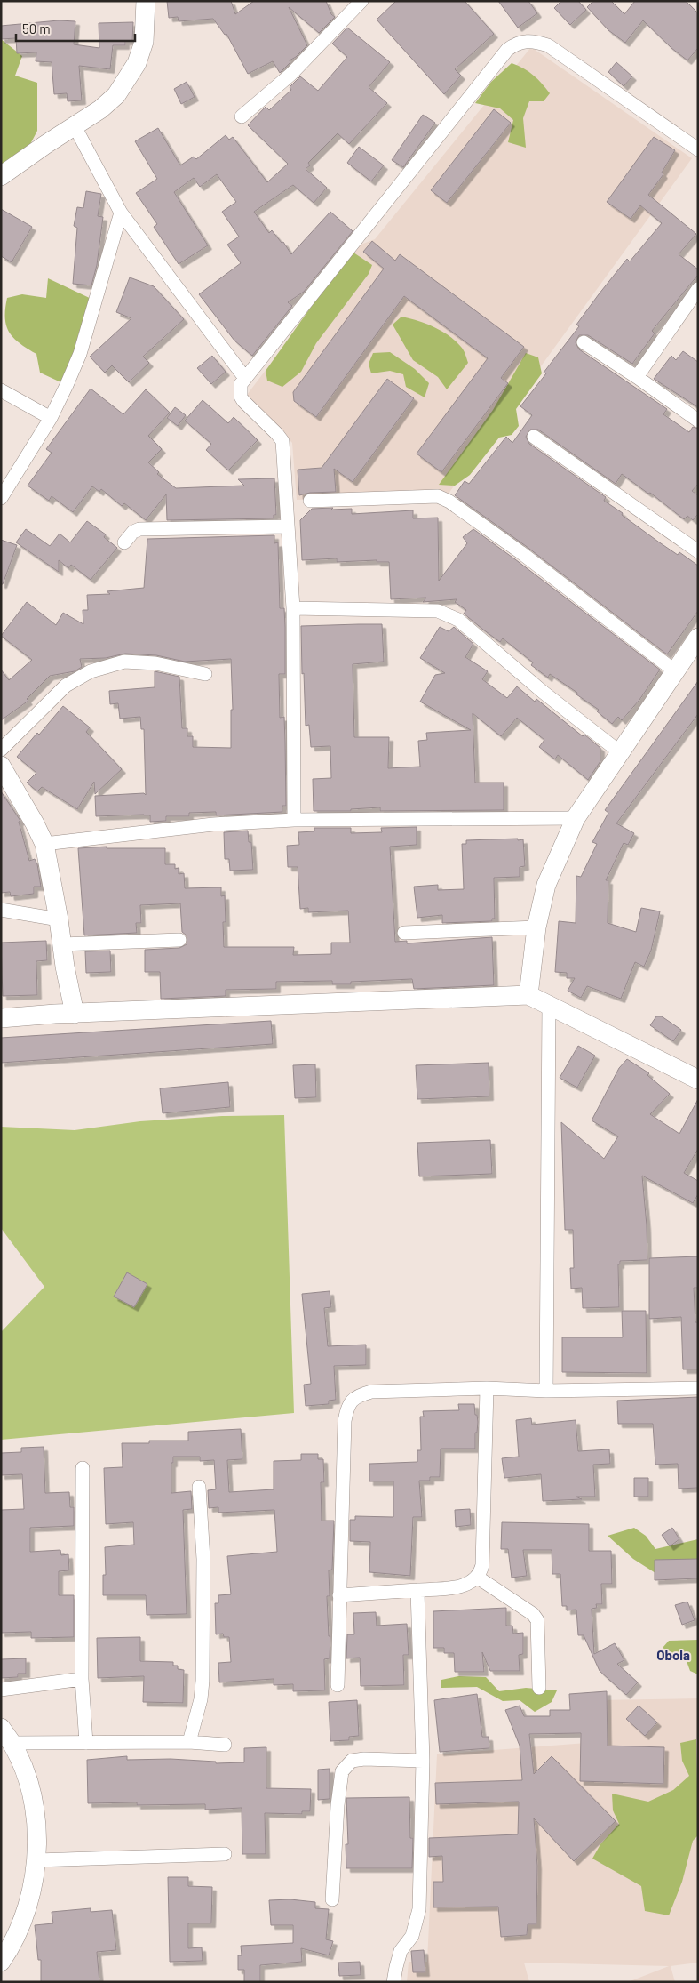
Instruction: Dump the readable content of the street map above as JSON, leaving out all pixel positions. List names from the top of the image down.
{
  "districts": ["Obola"],
  "scale_bar": "50 m"
}
